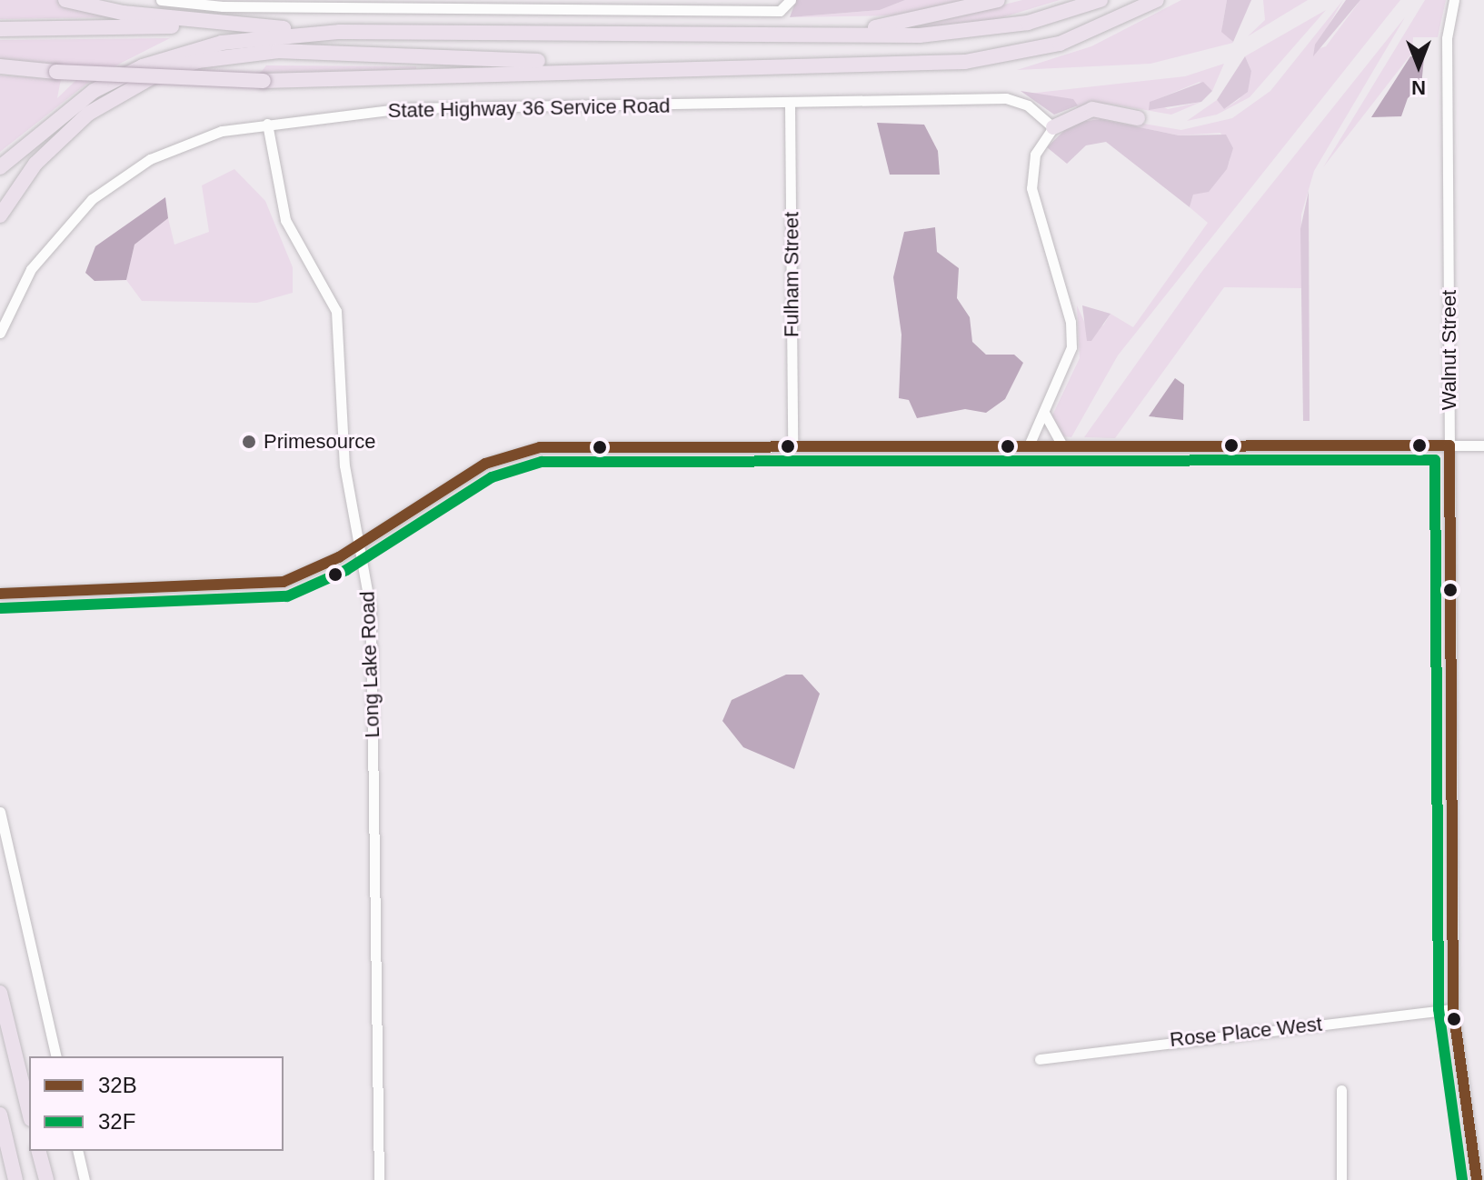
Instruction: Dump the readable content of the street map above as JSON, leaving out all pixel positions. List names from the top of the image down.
{
  "streets": {
    "street": [
      "State Highway 36 Service Road",
      "Fulham Street",
      "Walnut Street",
      "Long Lake Road",
      "Rose Place West"
    ]
  },
  "crossings": [
    ["State Highway 36 Service Road", "Fulham Street"],
    ["State Highway 36 Service Road", "Long Lake Road"],
    ["Walnut Street", "Rose Place West"]
  ],
  "places": ["Primesource"],
  "lines": ["transit line 32B", "transit line 32F"],
  "legend": ["32B", "32F"],
  "north": "bottom"
}
